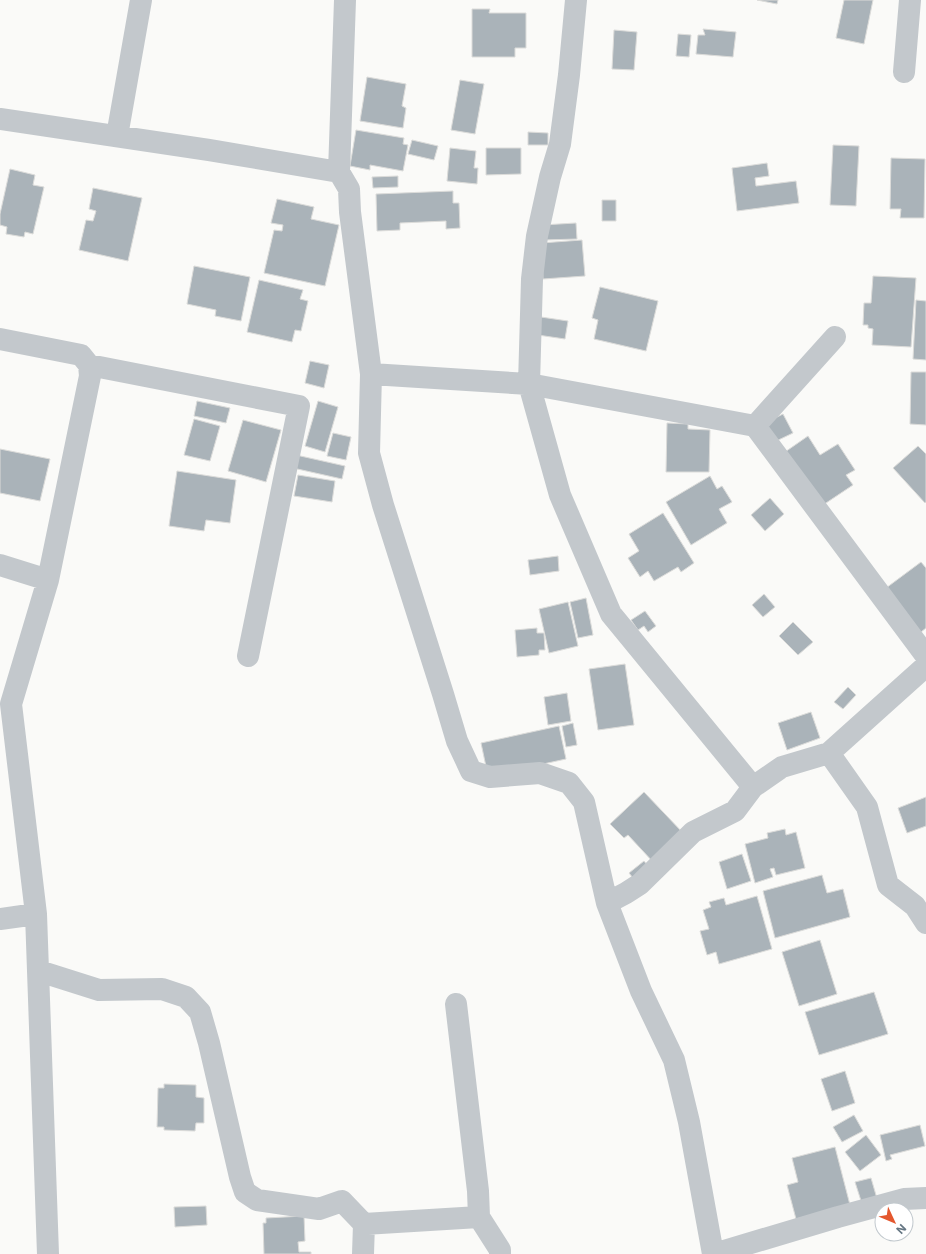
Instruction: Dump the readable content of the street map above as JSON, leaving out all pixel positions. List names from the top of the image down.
{
  "north": "bottom right"
}
